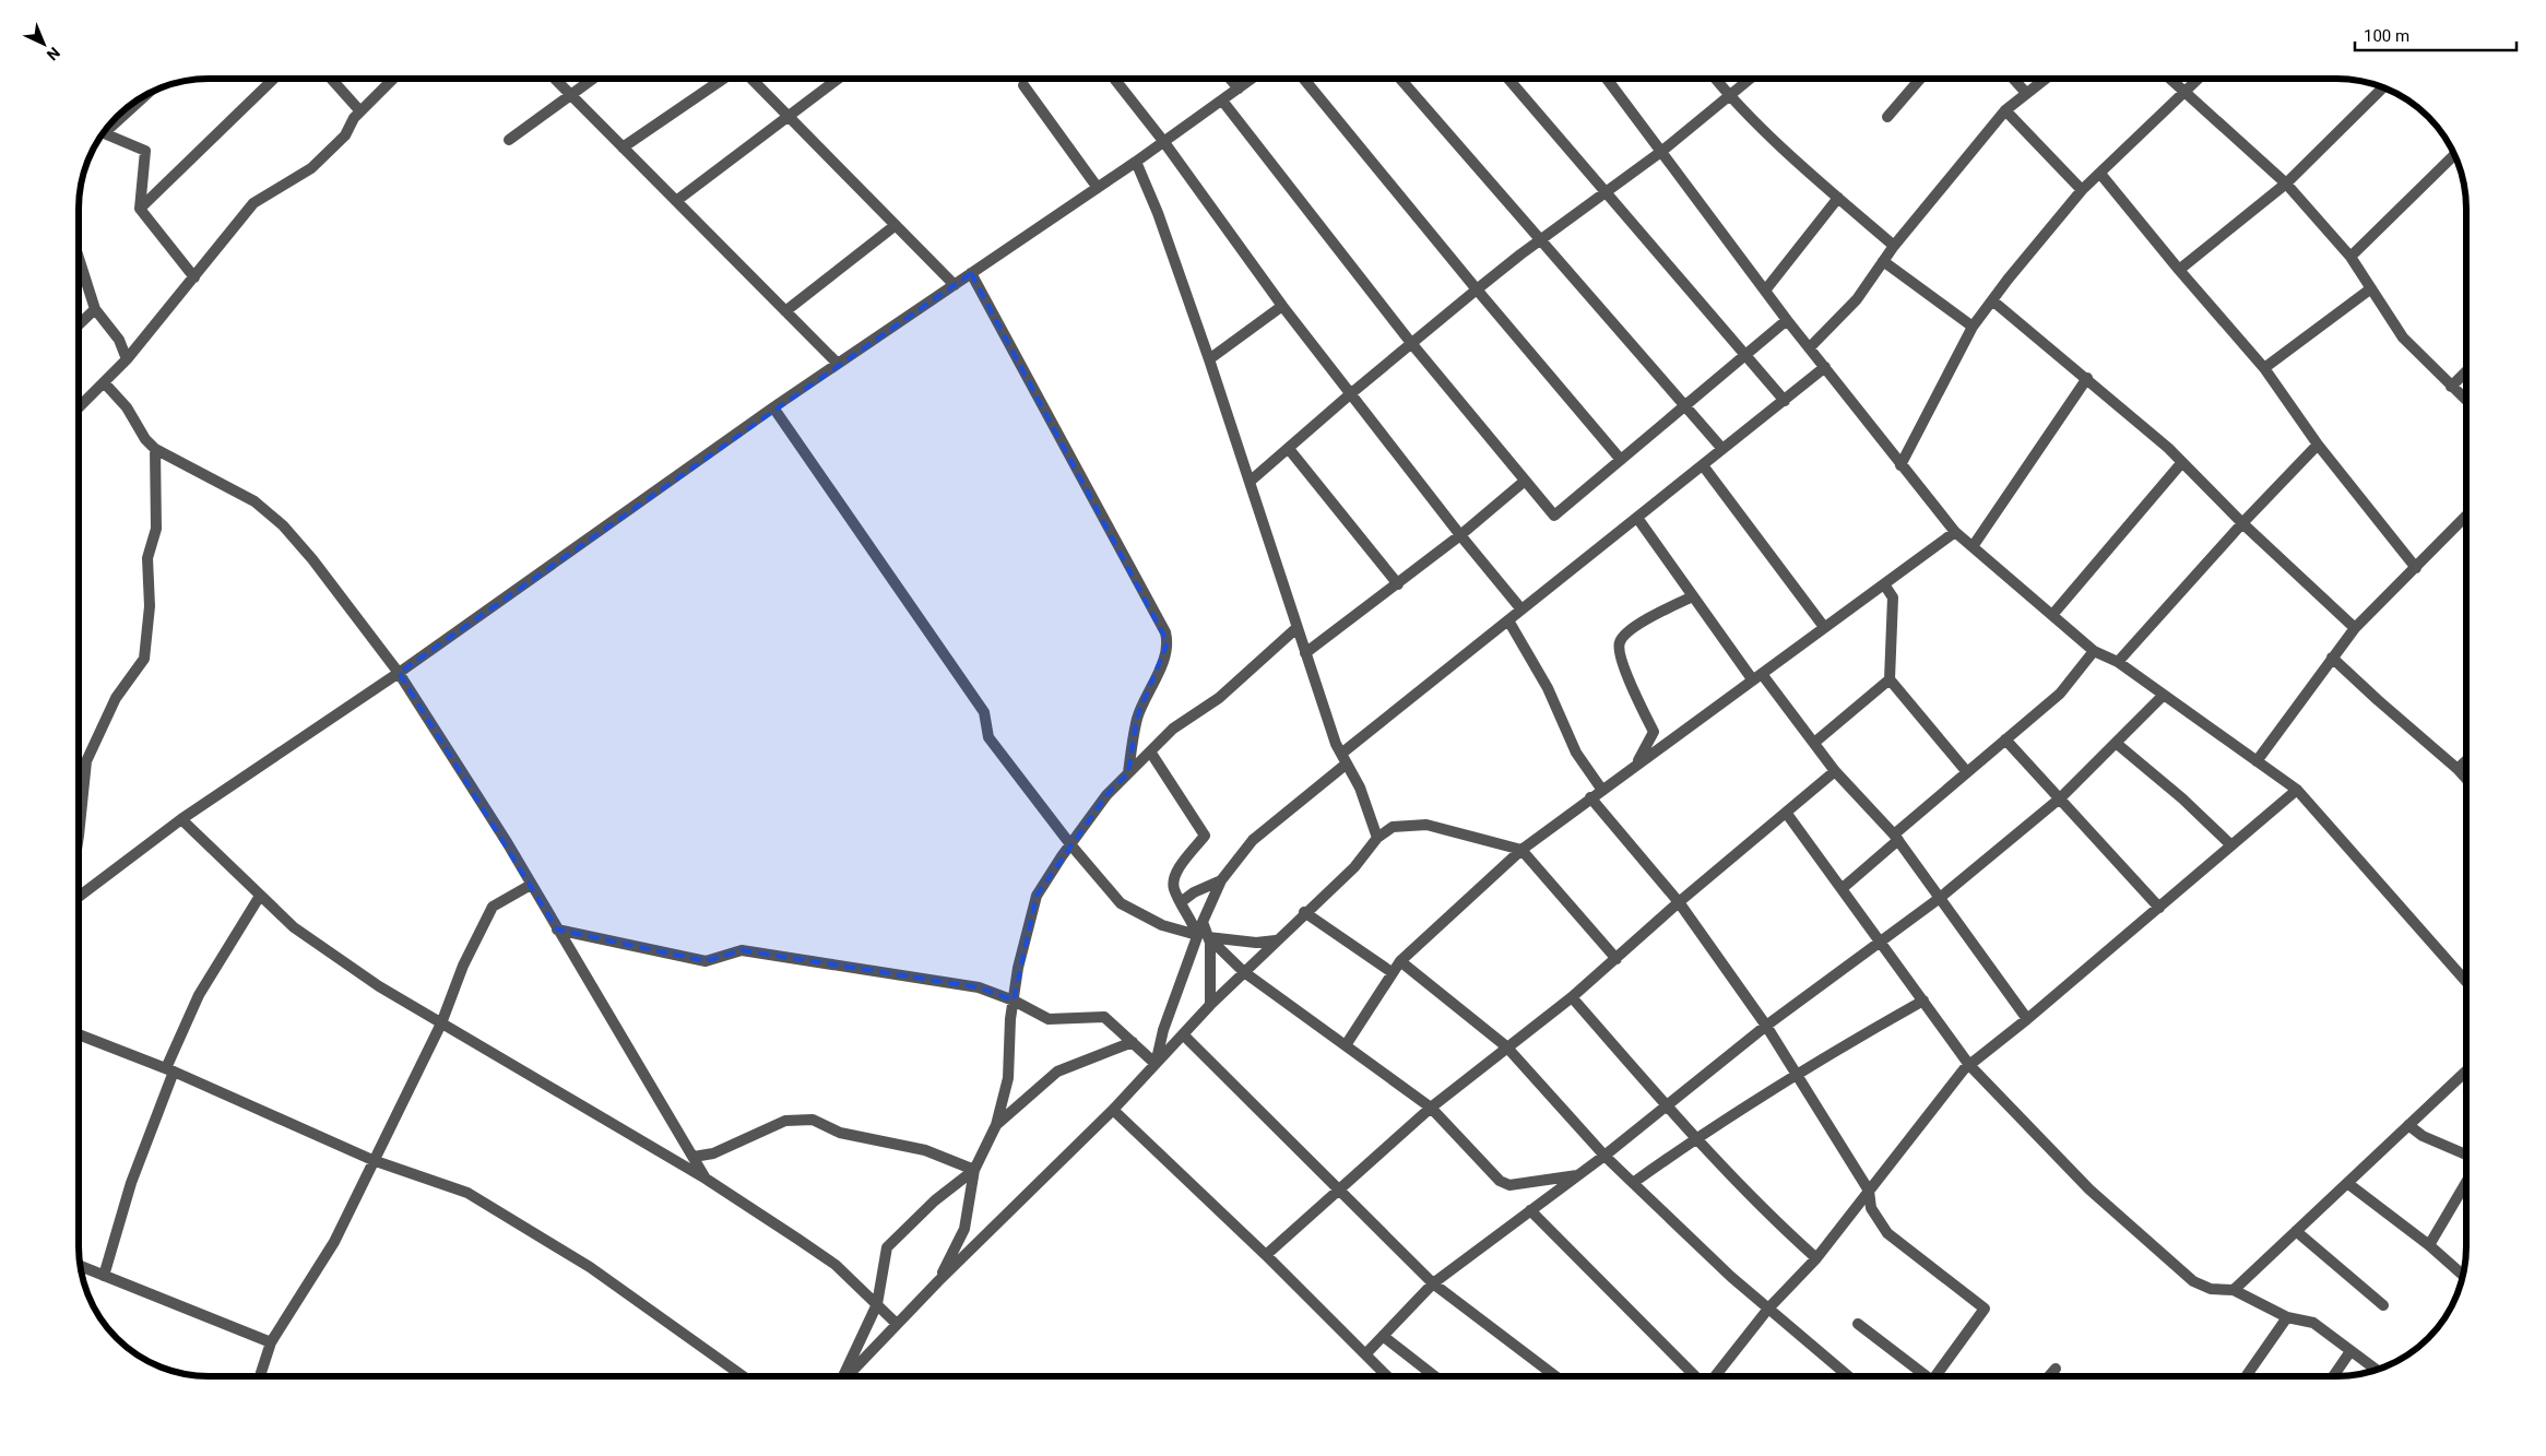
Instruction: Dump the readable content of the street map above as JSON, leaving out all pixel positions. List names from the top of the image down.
{
  "scale_bar": "100 m",
  "north": "bottom right"
}
